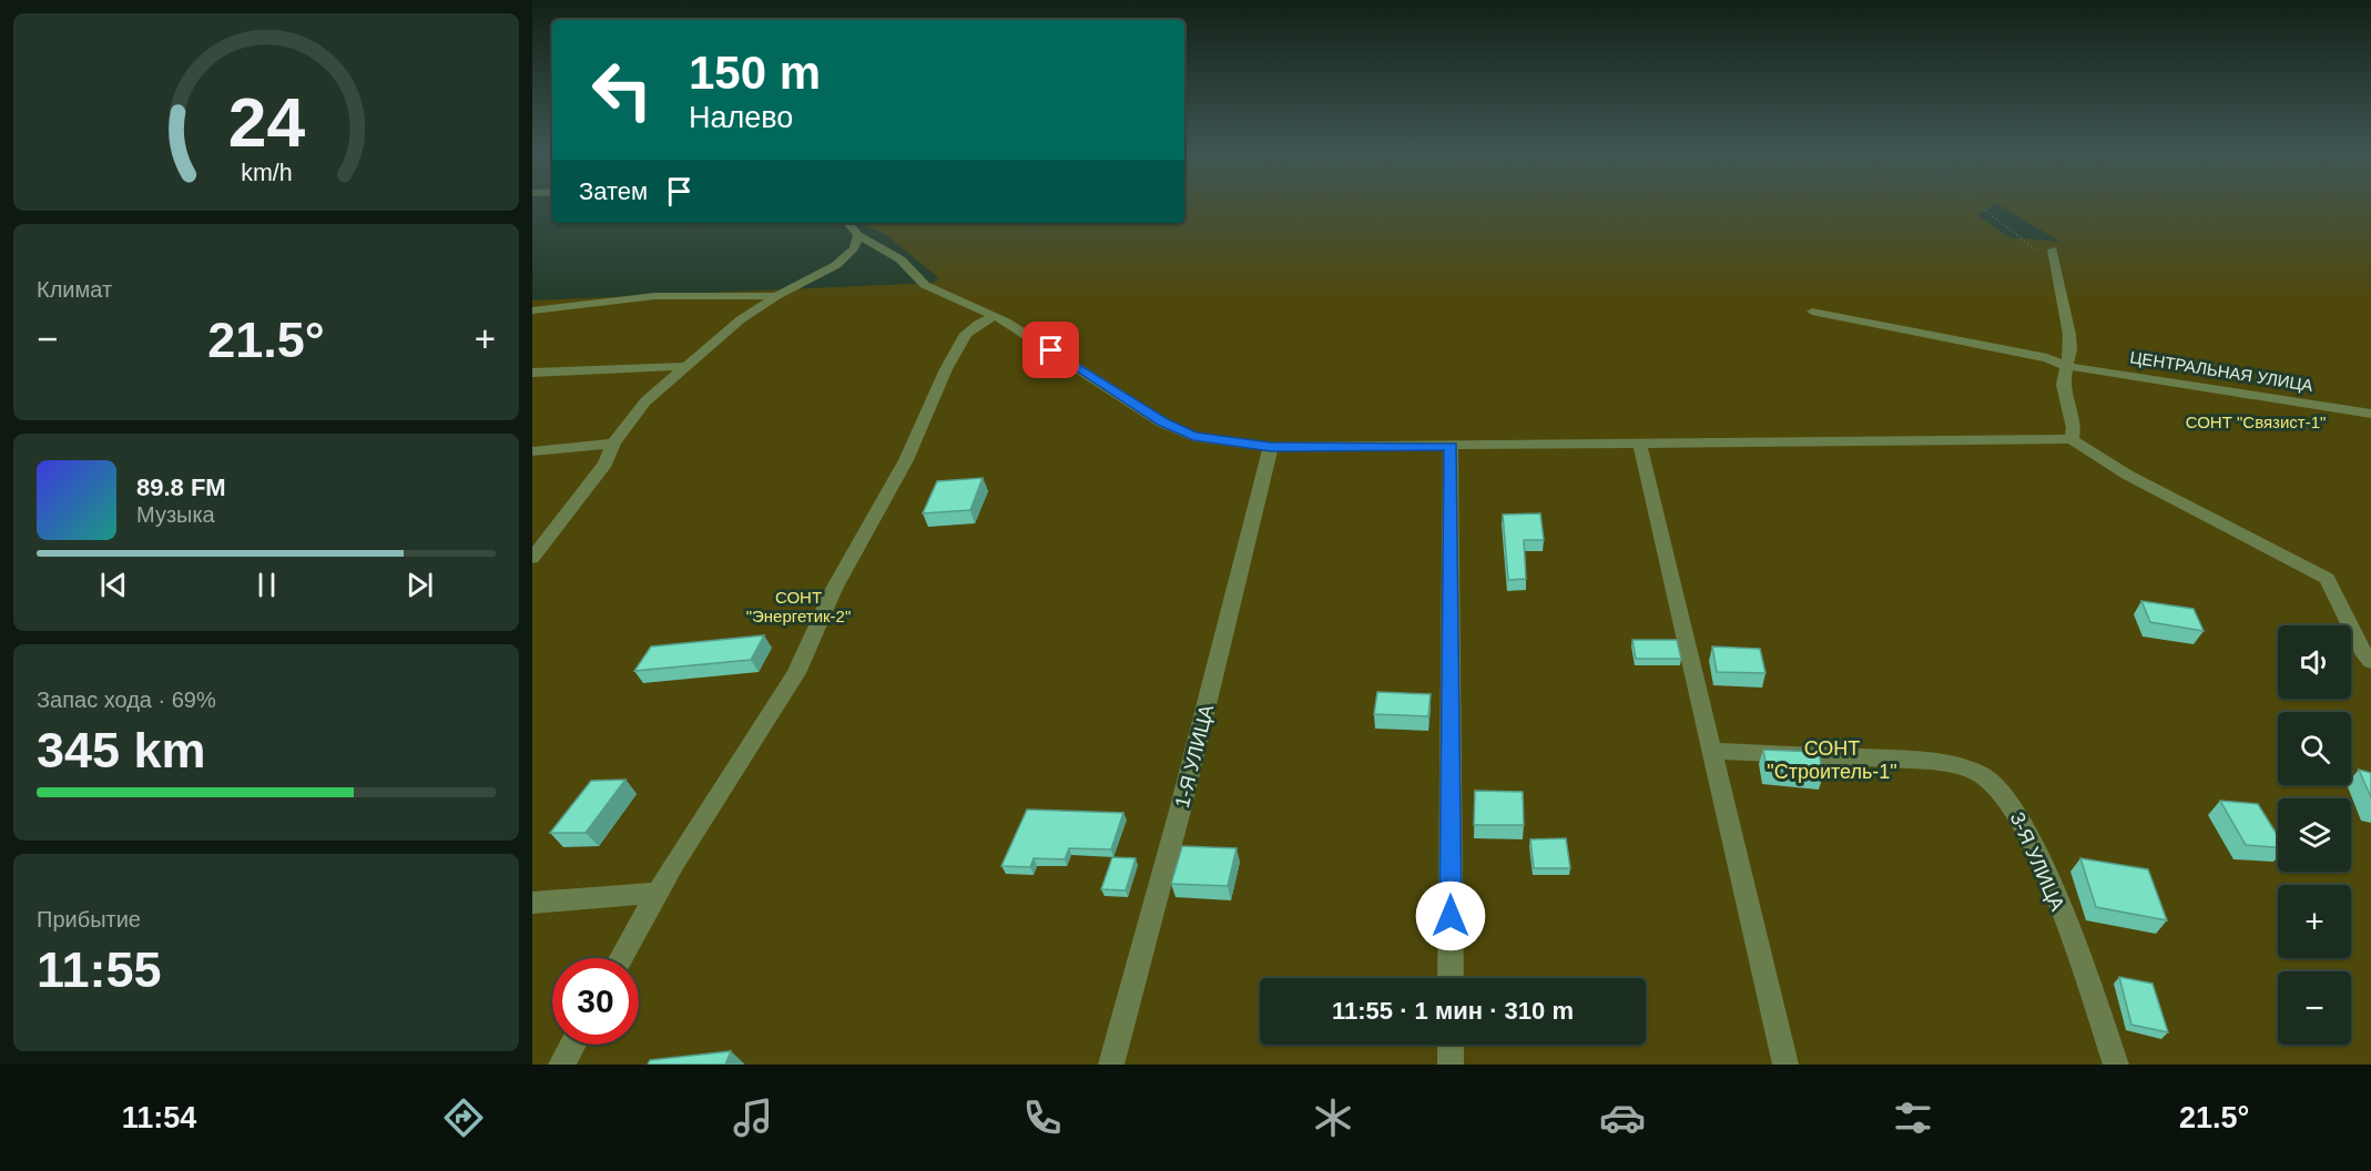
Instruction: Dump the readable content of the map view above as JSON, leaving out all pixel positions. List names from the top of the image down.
{
  "streets": {
    "street": ["ЦЕНТРАЛЬНАЯ УЛИЦА", "1-Я УЛИЦА", "3-Я УЛИЦА"]
  },
  "parks": ["СОНТ \"Связист-1\"", "СОНТ \"Энергетик-2\"", "СОНТ \"Строитель-1\""],
  "page": {
    "turn": ["150 m", "Налево"],
    "then": "Затем",
    "tile": [
      "Климат",
      ["Запас хода · 69%", "345 km"],
      ["Прибытие", "11:55"]
    ],
    "heat": ["−", "21.5°", "+"],
    "song": ["89.8 FM", "Музыка"],
    "map_buttons": ["+", "−"],
    "limit": "30",
    "trip": "11:55 · 1 мин · 310 m",
    "tabs": ["11:54", "21.5°"],
    "gauge": ["24", "km/h"]
  }
}
